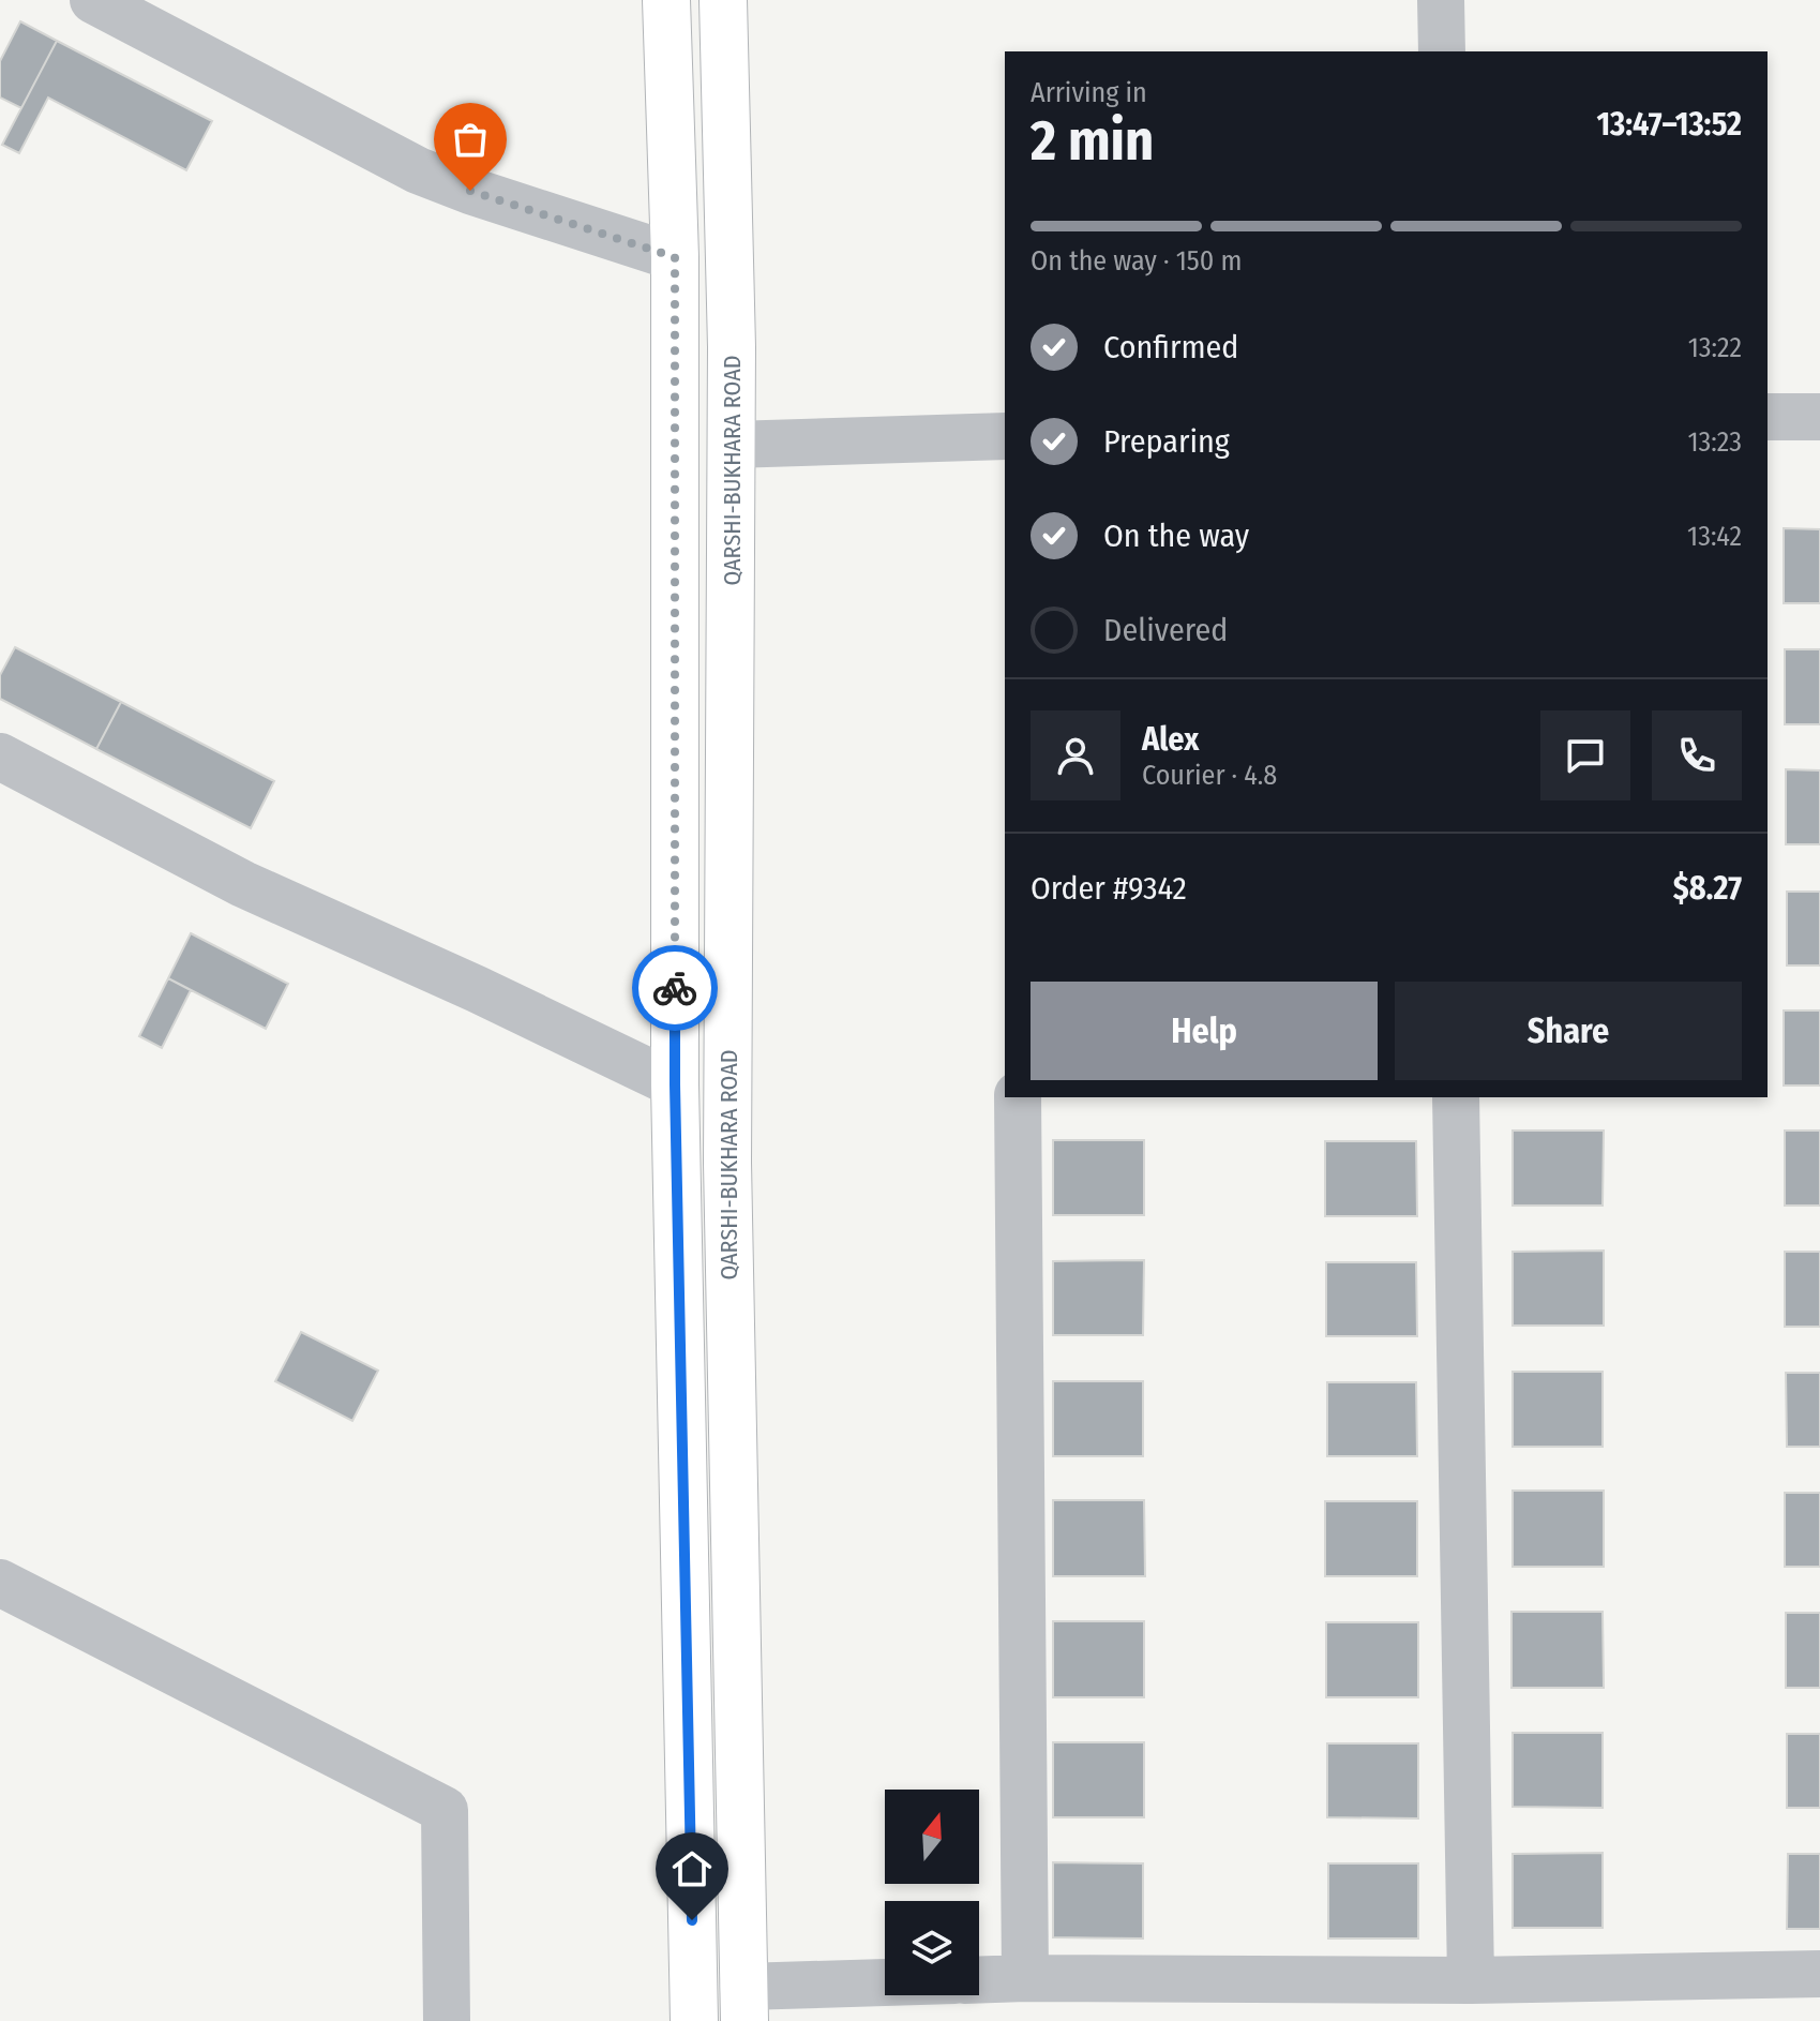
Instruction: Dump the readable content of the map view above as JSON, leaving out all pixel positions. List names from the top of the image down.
{
  "streets": {
    "highway": ["QARSHI-BUKHARA ROAD"]
  },
  "north": "top",
  "page": {
    "heading": ["2 min", "Arriving in", "13:47–13:52"],
    "panel": [
      "Alex",
      "Courier · 4.8",
      "Order #9342",
      "$8.27"
    ],
    "bar": "On the way · 150 m",
    "list": [
      ["Confirmed", "13:22"],
      ["Preparing", "13:23"],
      ["On the way", "13:42"],
      "Delivered"
    ],
    "buttons": ["Help", "Share"]
  }
}
